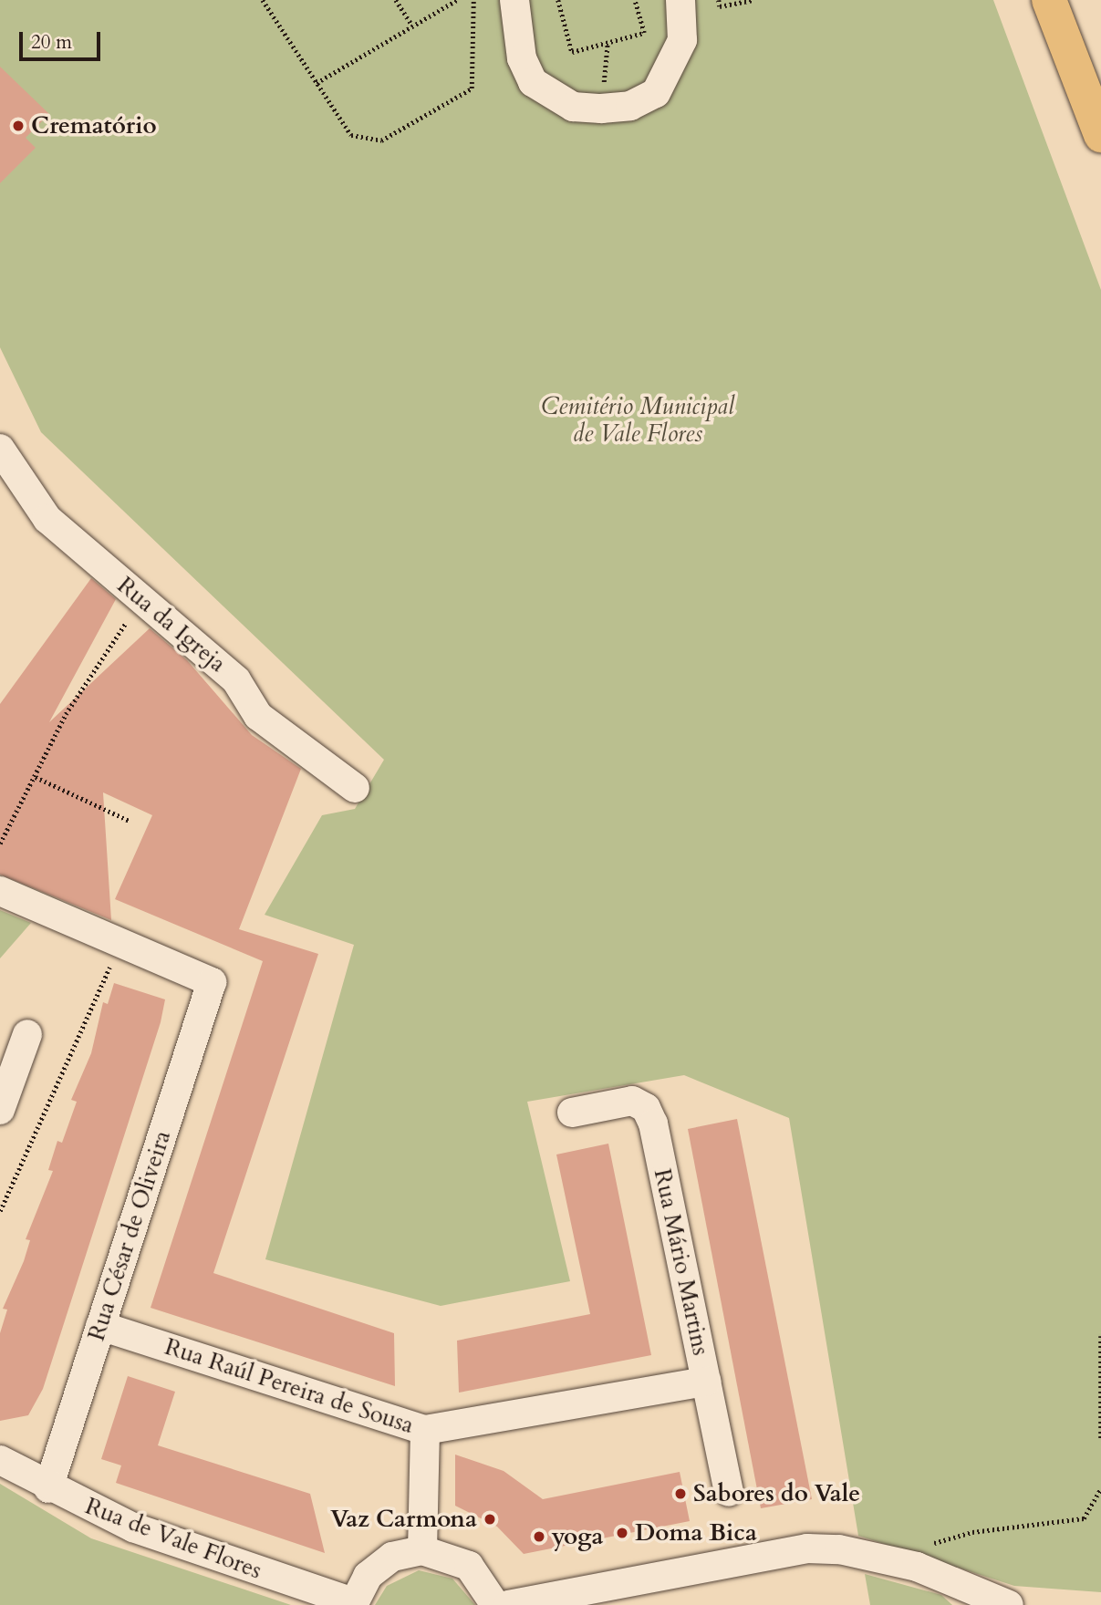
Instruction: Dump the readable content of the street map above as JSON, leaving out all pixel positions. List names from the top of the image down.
{
  "streets": {
    "street": [
      "Rua da Igreja",
      "Rua César de Oliveira",
      "Rua Mário Martins",
      "Rua Raúl Pereira de Sousa",
      "Rua de Vale Flores"
    ]
  },
  "crossings": [
    ["Rua César de Oliveira", "Rua Raúl Pereira de Sousa"],
    ["Rua César de Oliveira", "Rua de Vale Flores"],
    ["Rua Mário Martins", "Rua Raúl Pereira de Sousa"]
  ],
  "parks": ["Cemitério Municipal de Vale Flores"],
  "places": [
    "Crematório",
    "Sabores do Vale",
    "Vaz Carmona",
    "Doma Bica",
    "yoga"
  ],
  "scale_bar": "20 m"
}
